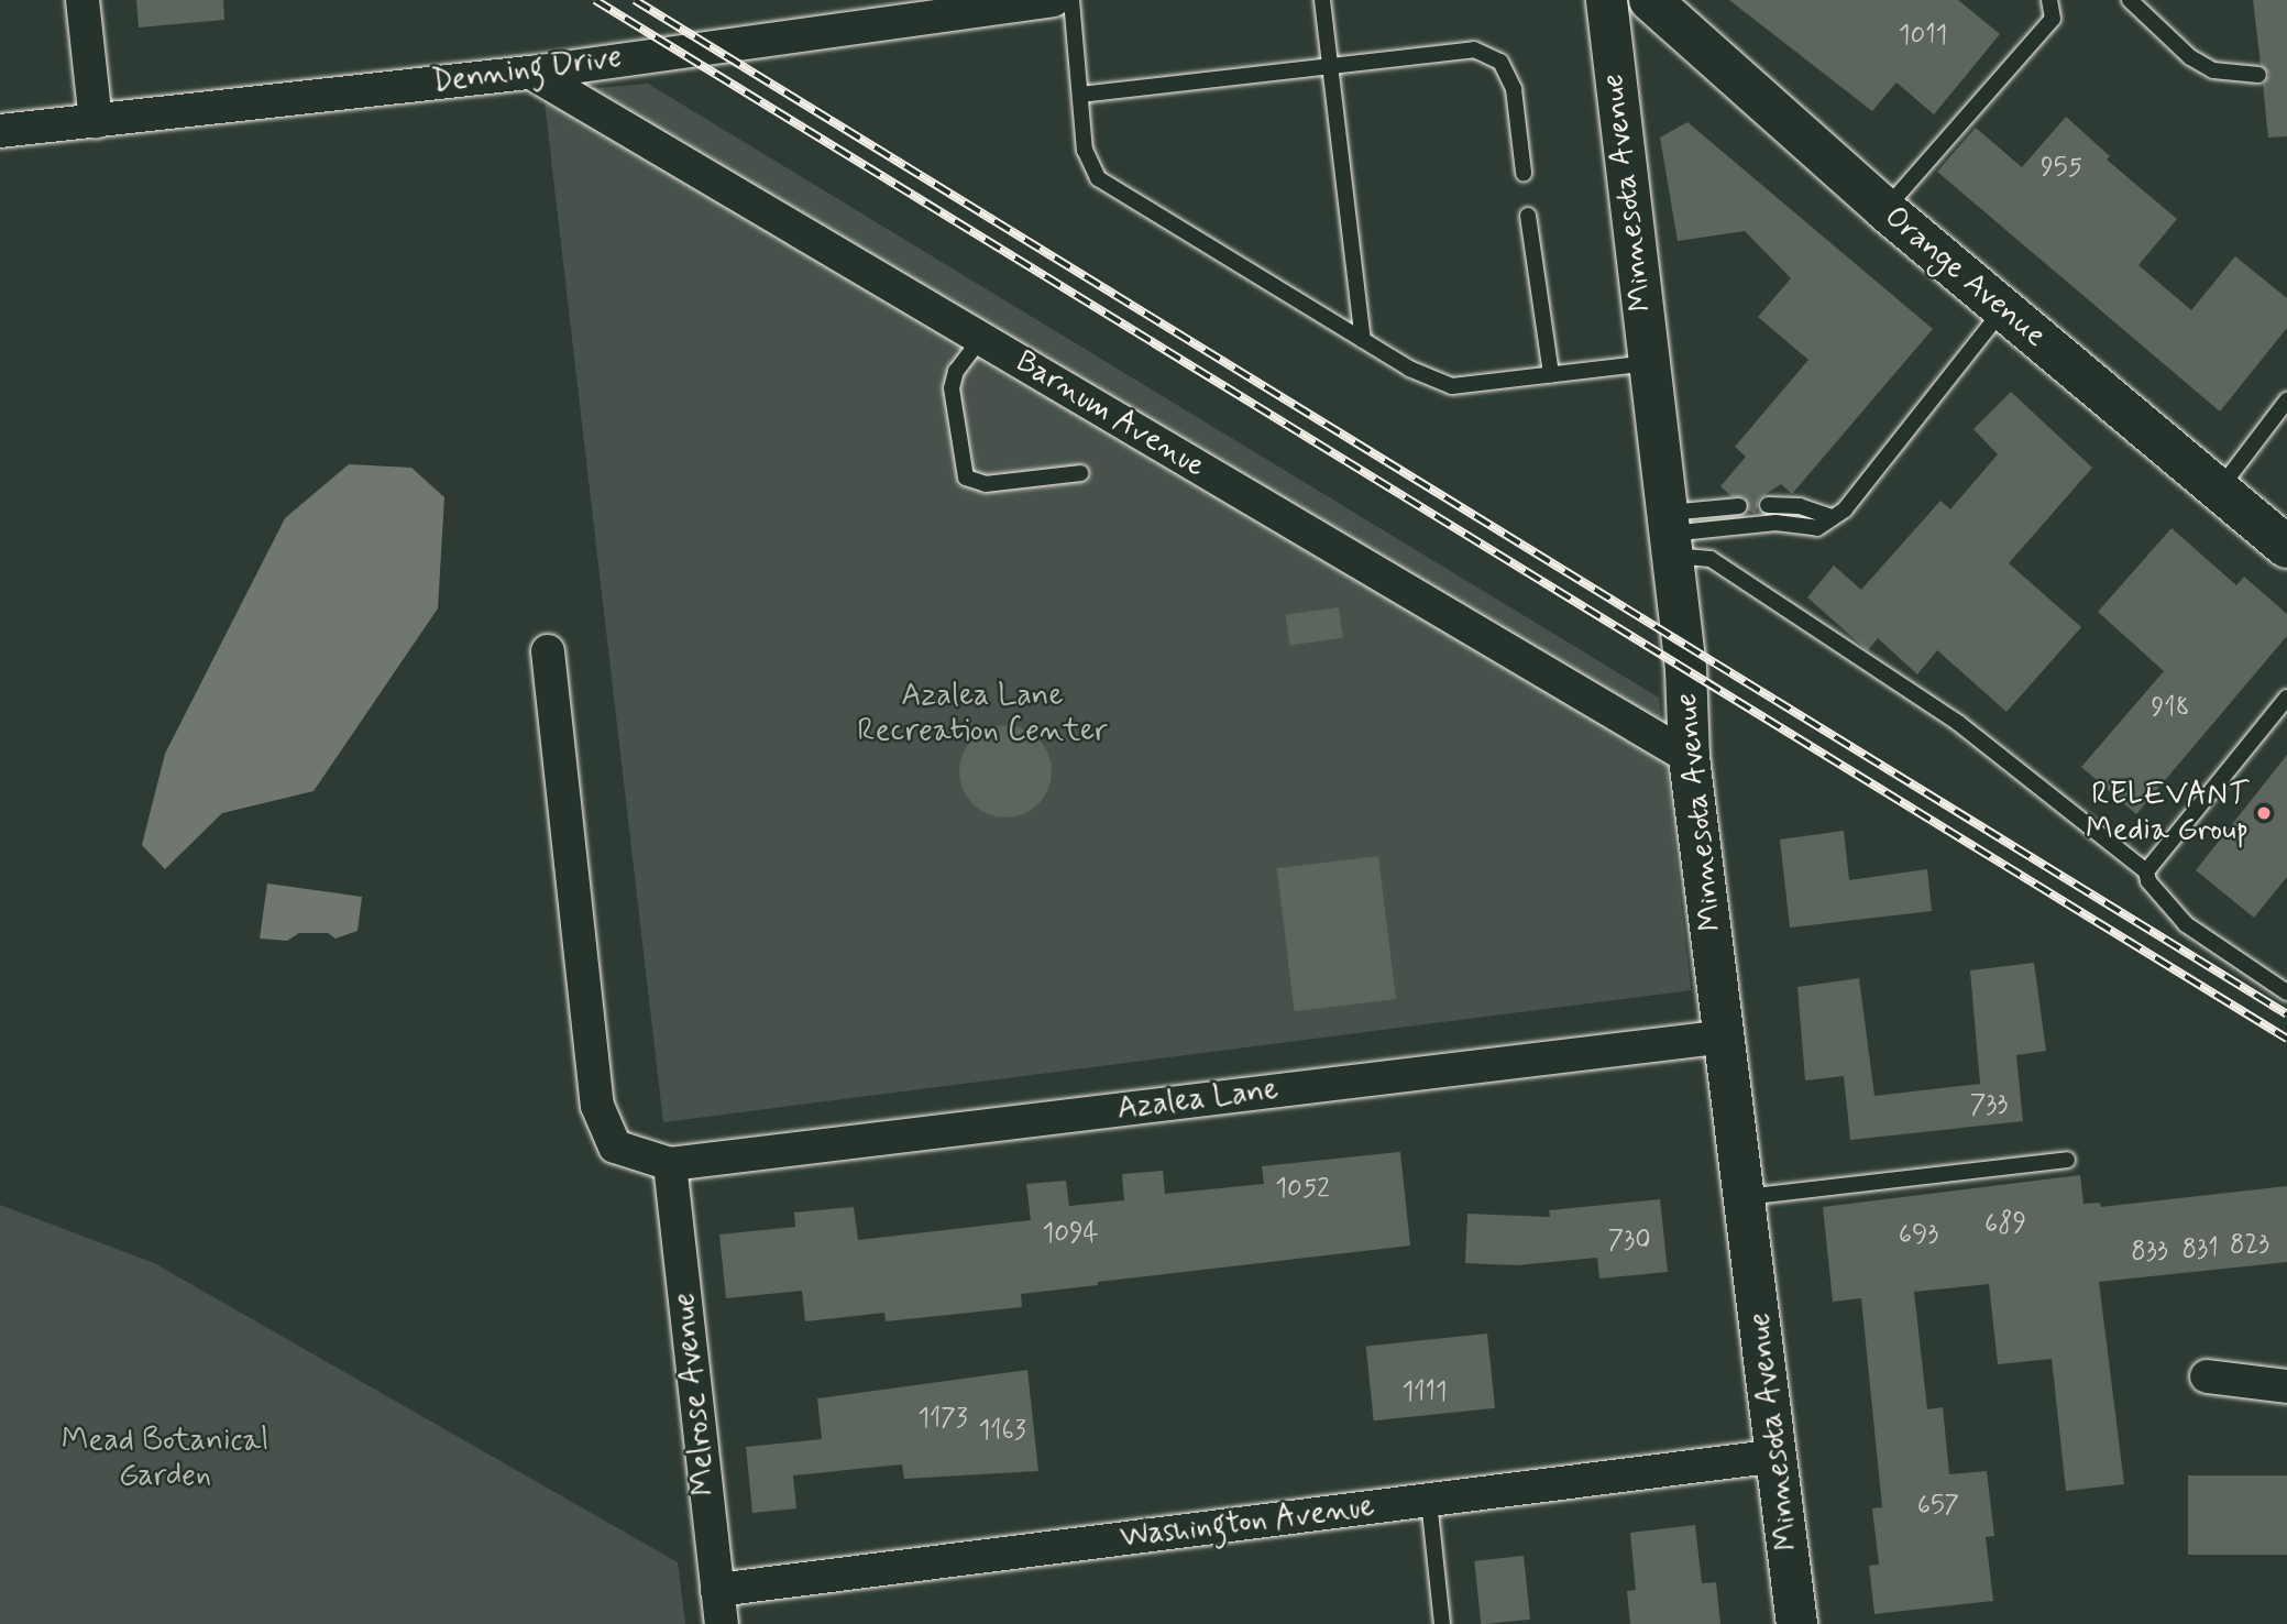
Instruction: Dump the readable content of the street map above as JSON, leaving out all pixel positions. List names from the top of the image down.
{
  "streets": {
    "main road": ["Orange Avenue"],
    "street": [
      "Denning Drive",
      "Minnesota Avenue",
      "Barnum Avenue",
      "Azalea Lane",
      "Melrose Avenue",
      "Washington Avenue"
    ]
  },
  "crossings": [
    ["Denning Drive", "Barnum Avenue"],
    ["Minnesota Avenue", "Barnum Avenue"],
    ["Minnesota Avenue", "Azalea Lane"],
    ["Minnesota Avenue", "Washington Avenue"],
    ["Azalea Lane", "Melrose Avenue"],
    ["Melrose Avenue", "Washington Avenue"]
  ],
  "parks": ["Azalea Lane Recreation Center", "Mead Botanical Garden"],
  "places": ["RELEVANT Media Group"],
  "house_numbers": [
    "1011",
    "955",
    "918",
    "733",
    "1052",
    "689",
    "1094",
    "693",
    "730",
    "823",
    "831",
    "833",
    "1111",
    "1173",
    "1163",
    "657"
  ]
}
